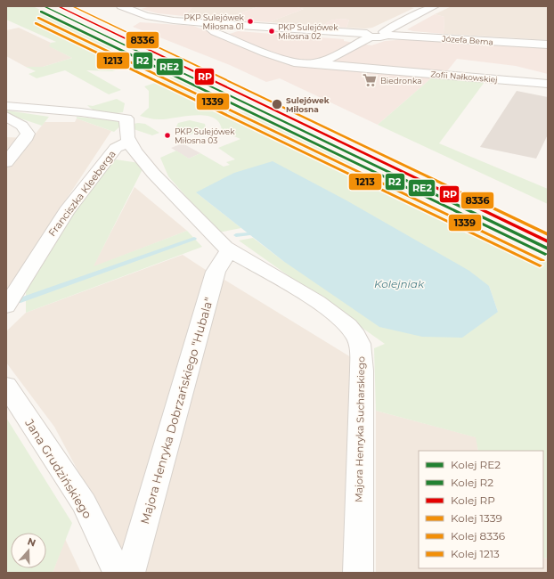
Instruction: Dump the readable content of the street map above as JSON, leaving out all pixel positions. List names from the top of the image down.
{
  "streets": {
    "street": [
      "Józefa Bema",
      "Zofii Nałkowskiej",
      "Franciszka Kleeberga",
      "Majora Henryka Dobrzańskiego \"Hubala\"",
      "Majora Henryka Sucharskiego",
      "Jana Grudzińskiego"
    ]
  },
  "crossings": [
    ["Franciszka Kleeberga", "Majora Henryka Sucharskiego"],
    ["Majora Henryka Dobrzańskiego \"Hubala\"", "Majora Henryka Sucharskiego"]
  ],
  "water": ["Kolejniak"],
  "places": {
    "other": [
      "PKP Sulejówek Miłosna 01",
      "PKP Sulejówek Miłosna 02",
      "Sulejówek Miłosna",
      "PKP Sulejówek Miłosna 03"
    ],
    "supermarket": ["Biedronka"]
  },
  "lines": [
    "rail line RE2",
    "rail line RP",
    "rail line 8336",
    "rail line R2",
    "rail line 1339",
    "rail line 1213"
  ],
  "legend": [
    "Kolej RE2",
    "Kolej R2",
    "Kolej RP",
    "Kolej 1339",
    "Kolej 8336",
    "Kolej 1213"
  ],
  "north": "top"
}
